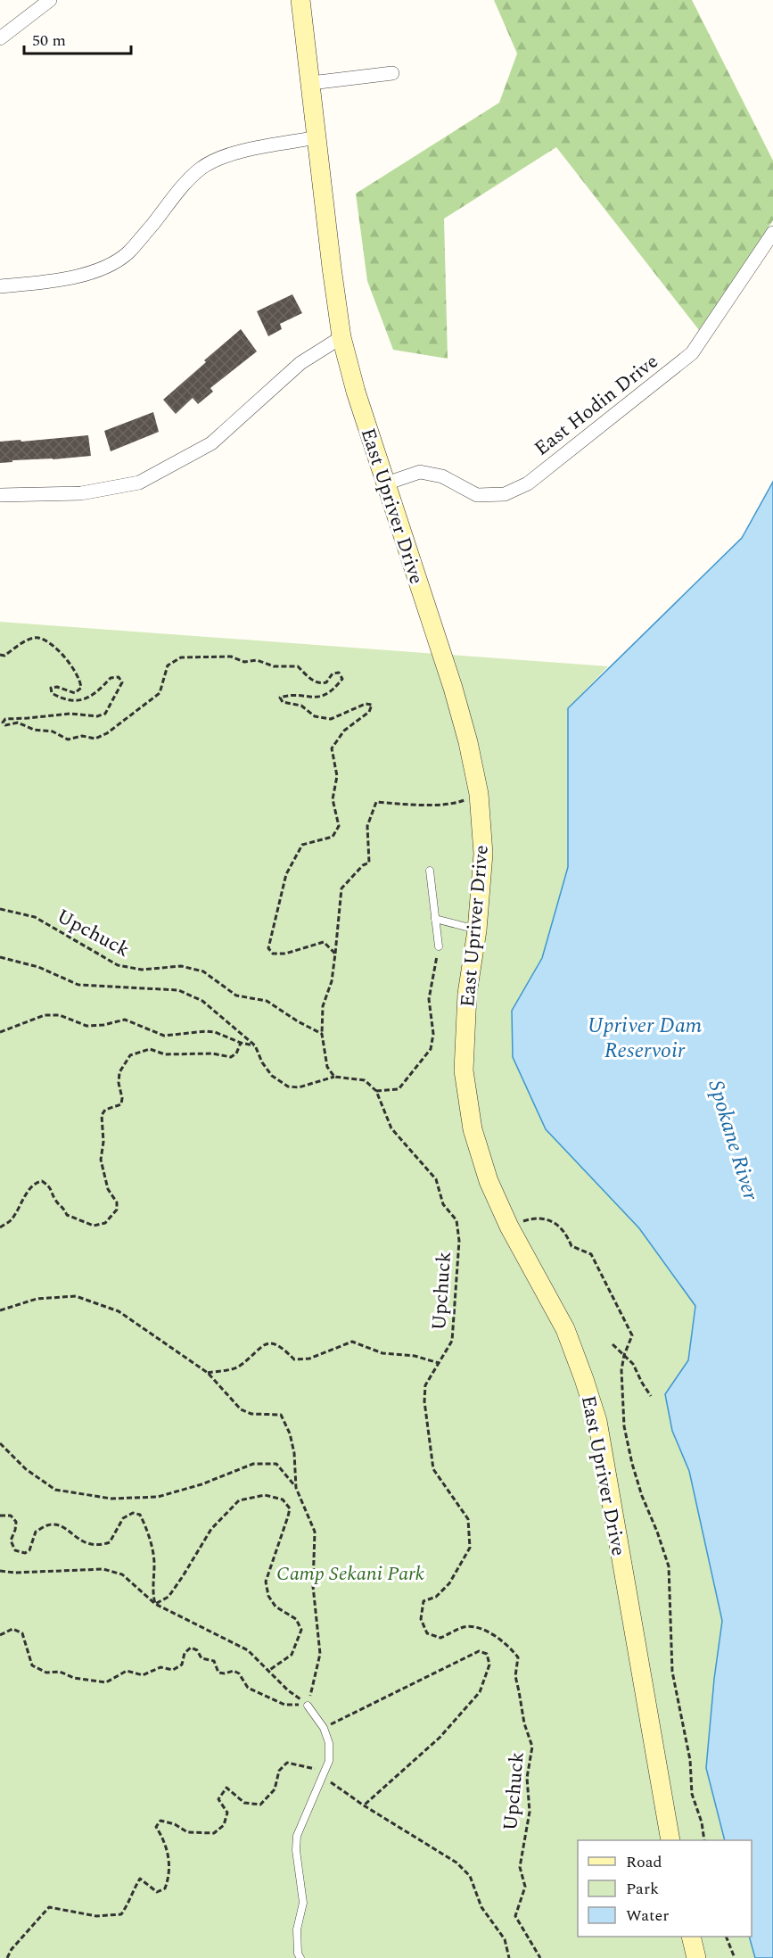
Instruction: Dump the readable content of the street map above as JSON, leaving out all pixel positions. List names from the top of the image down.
{
  "streets": {
    "main road": ["East Upriver Drive"],
    "street": ["East Hodin Drive"],
    "path": ["Upchuck"]
  },
  "crossings": [
    ["East Hodin Drive", "East Upriver Drive"]
  ],
  "water": ["Upriver Dam Reservoir", "Spokane River"],
  "parks": ["Camp Sekani Park"],
  "legend": ["Road", "Park", "Water"],
  "scale_bar": "50 m"
}
